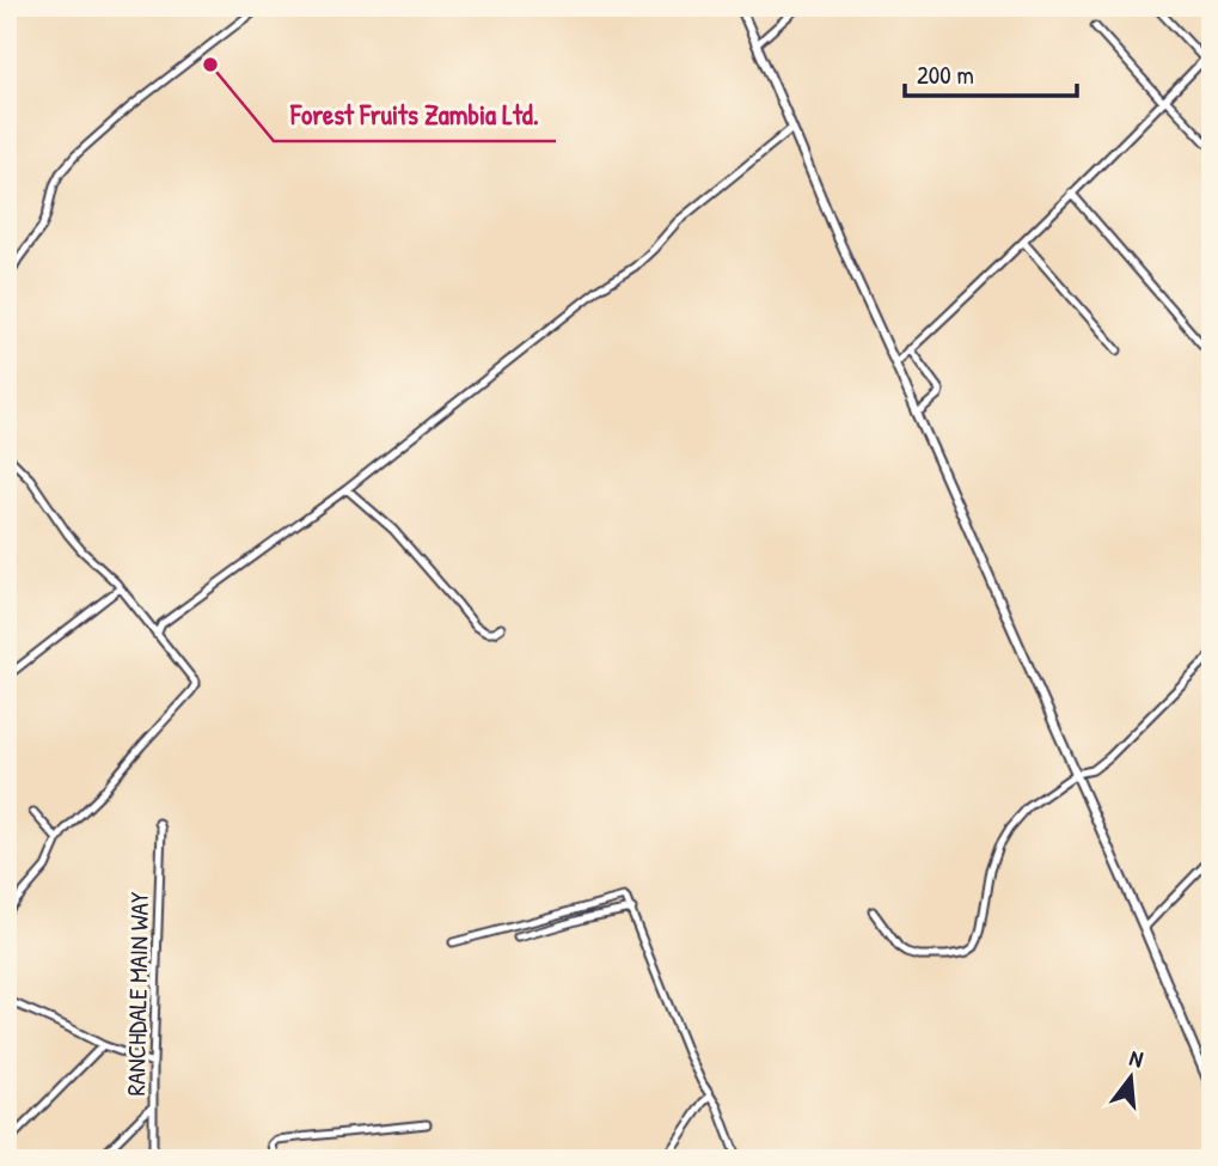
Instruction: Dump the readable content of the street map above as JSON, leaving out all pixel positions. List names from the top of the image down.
{
  "streets": {
    "street": ["RANCHDALE MAIN WAY"]
  },
  "places": ["Forest Fruits Zambia Ltd."],
  "scale_bar": "200 m",
  "north": "top"
}
